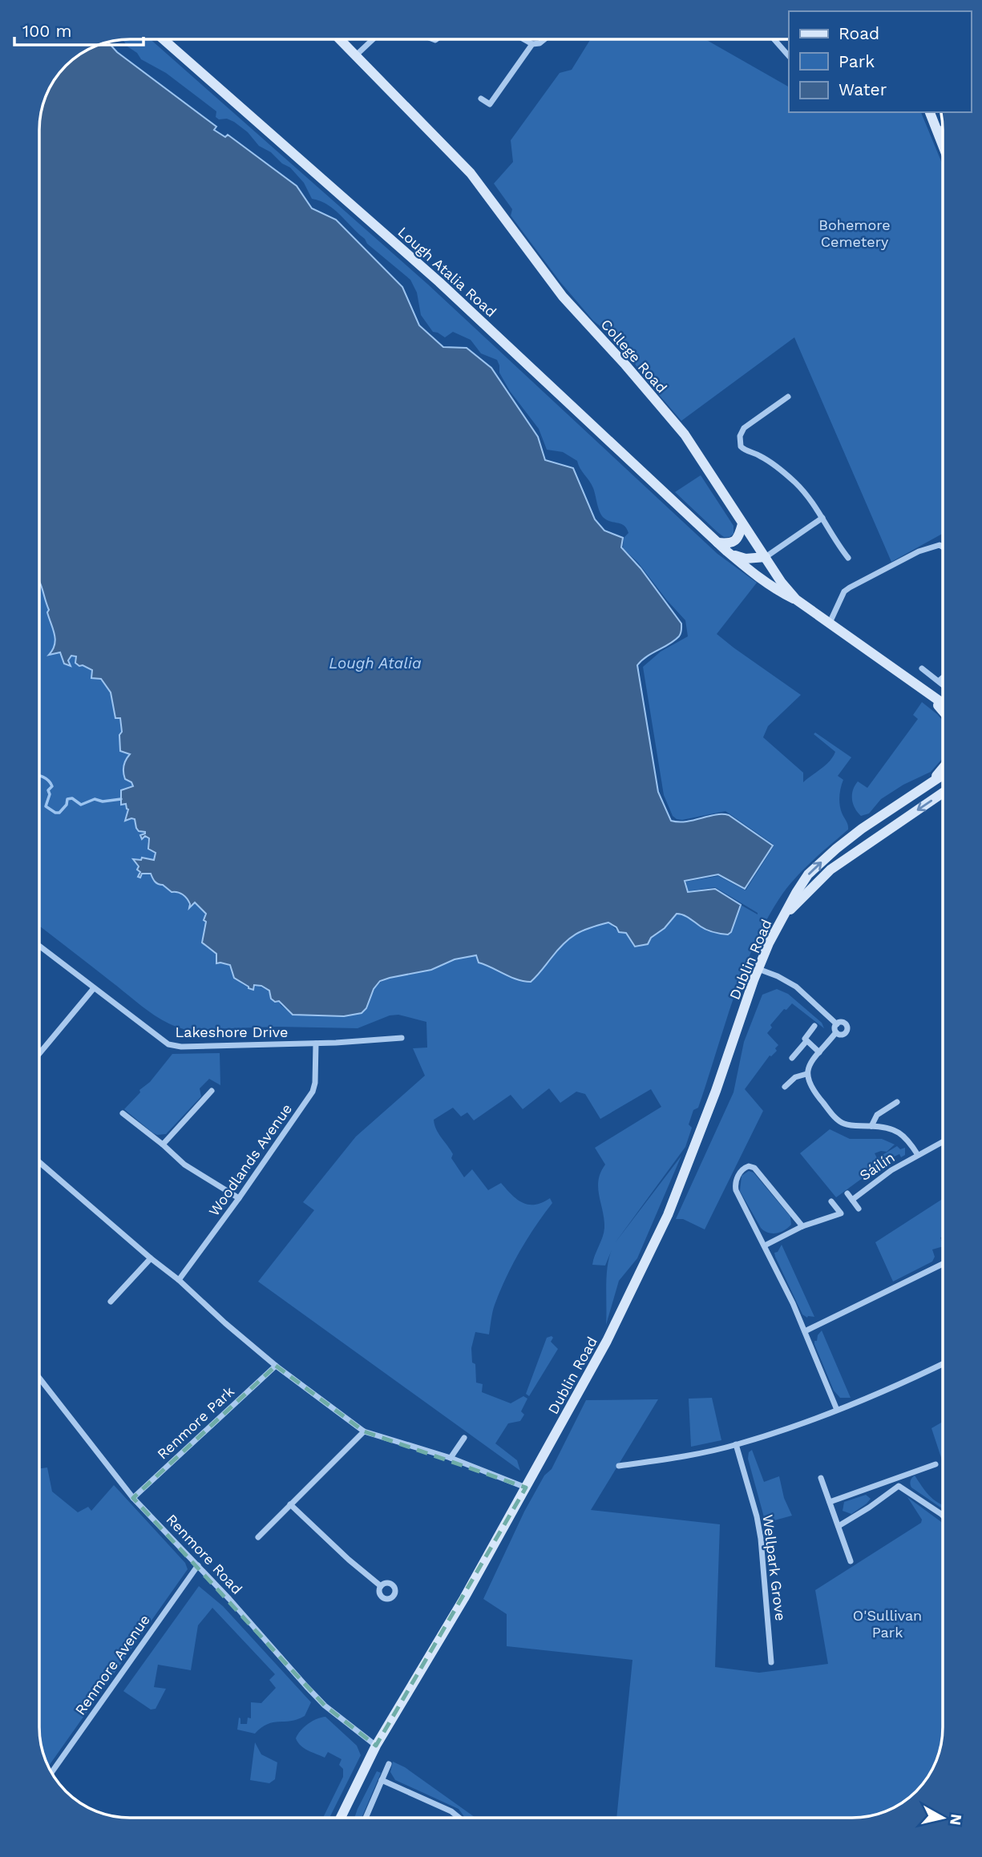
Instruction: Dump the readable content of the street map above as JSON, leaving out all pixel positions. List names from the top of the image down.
{
  "streets": {
    "main road": ["Lough Atalia Road", "College Road", "Dublin Road"],
    "street": [
      "Lakeshore Drive",
      "Woodlands Avenue",
      "Sáilín",
      "Renmore Park",
      "Renmore Road",
      "Wellpark Grove",
      "Renmore Avenue"
    ]
  },
  "crossings": [
    ["Lough Atalia Road", "College Road"],
    ["Dublin Road", "Renmore Road"],
    ["Lakeshore Drive", "Woodlands Avenue"],
    ["Renmore Park", "Renmore Road"],
    ["Renmore Road", "Renmore Avenue"]
  ],
  "water": ["Lough Atalia"],
  "parks": ["Bohemore Cemetery", "O'Sullivan Park"],
  "legend": ["Road", "Park", "Water"],
  "scale_bar": "100 m",
  "north": "right"
}
